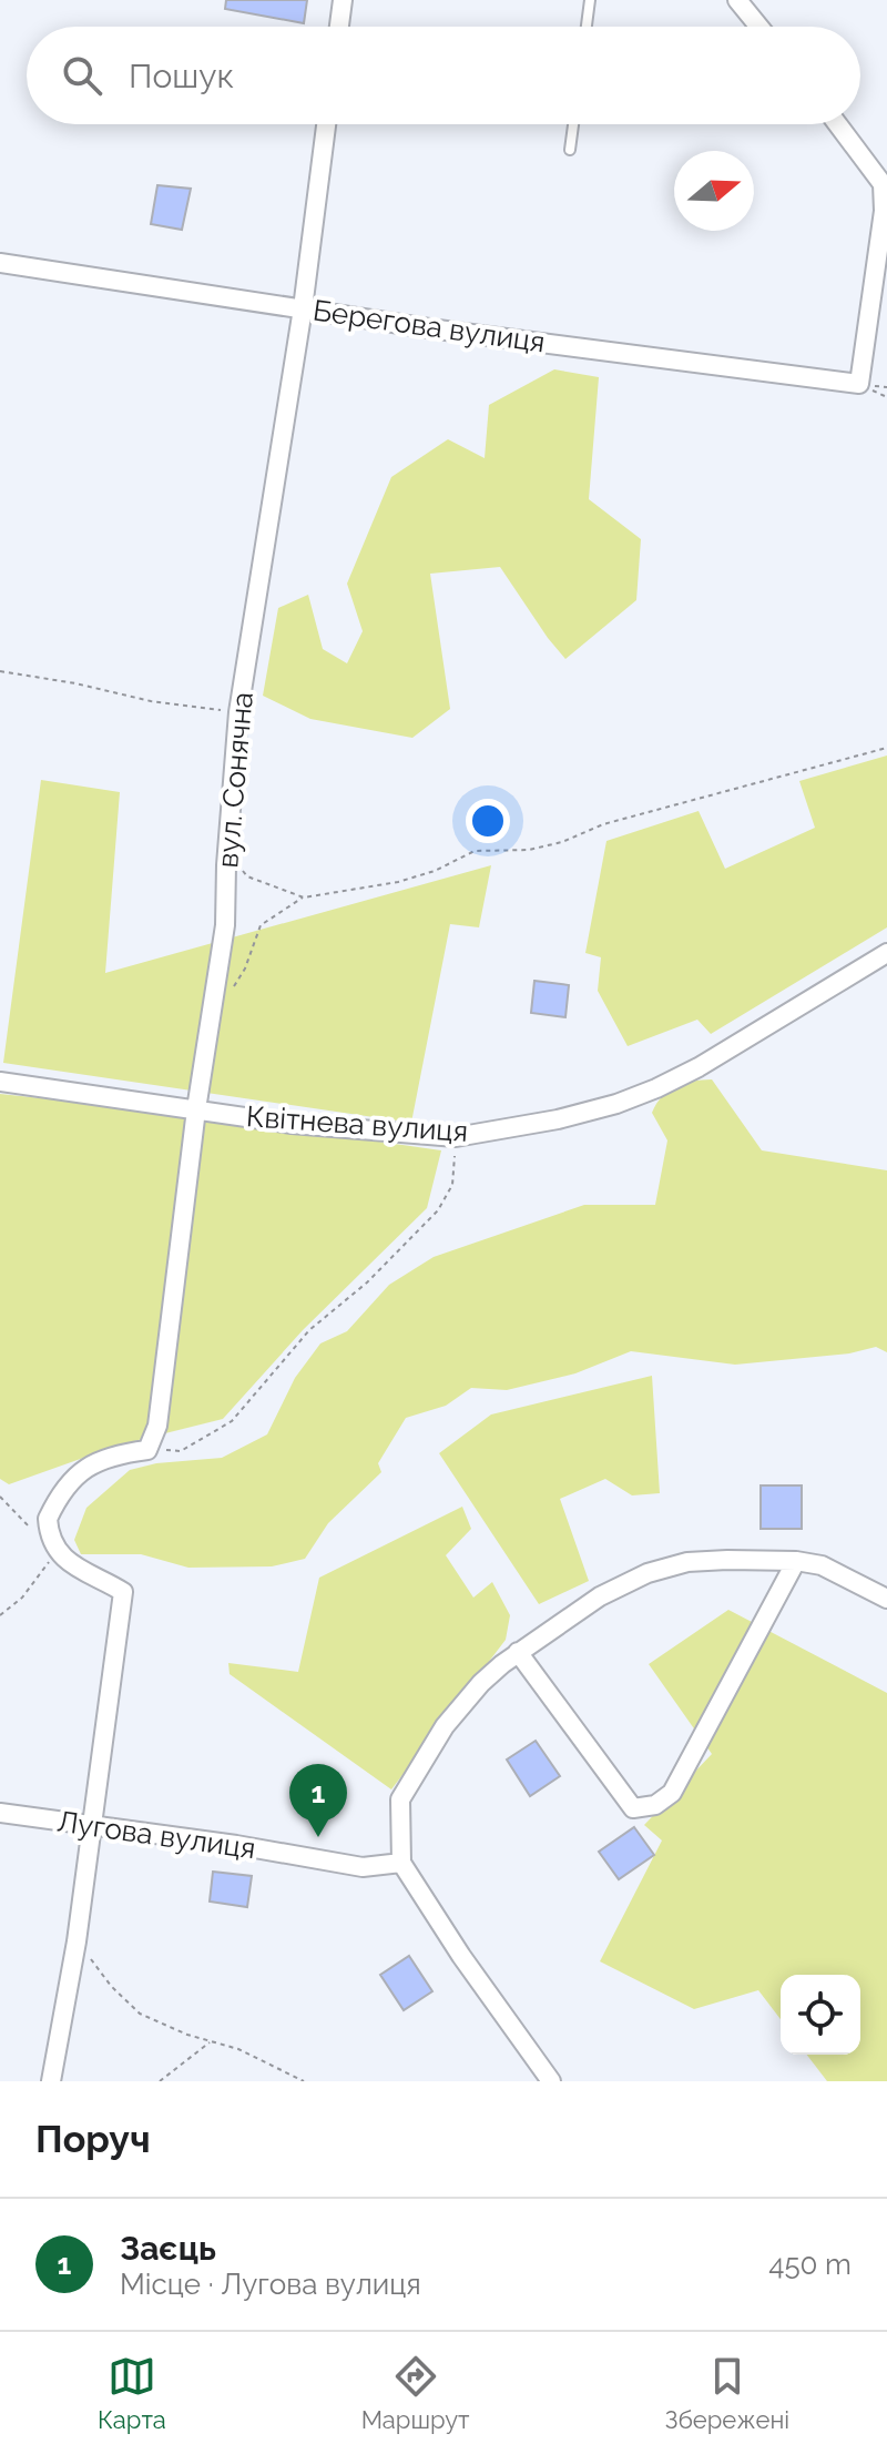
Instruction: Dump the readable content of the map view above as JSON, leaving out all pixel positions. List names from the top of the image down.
{
  "streets": {
    "street": [
      "Берегова вулиця",
      "вул. Сонячна",
      "Квітнева вулиця",
      "Лугова вулиця"
    ]
  },
  "crossings": [
    ["Берегова вулиця", "вул. Сонячна"],
    ["вул. Сонячна", "Квітнева вулиця"]
  ],
  "north": "right",
  "page": {
    "search": "Пошук",
    "pins": "1",
    "heading": "Поруч",
    "list": [
      {
        "mark": "1",
        "name": "Заєць",
        "note": "Місце · Лугова вулиця",
        "value": "450 m"
      }
    ],
    "nav": ["Карта", "Маршрут", "Збережені"]
  }
}
